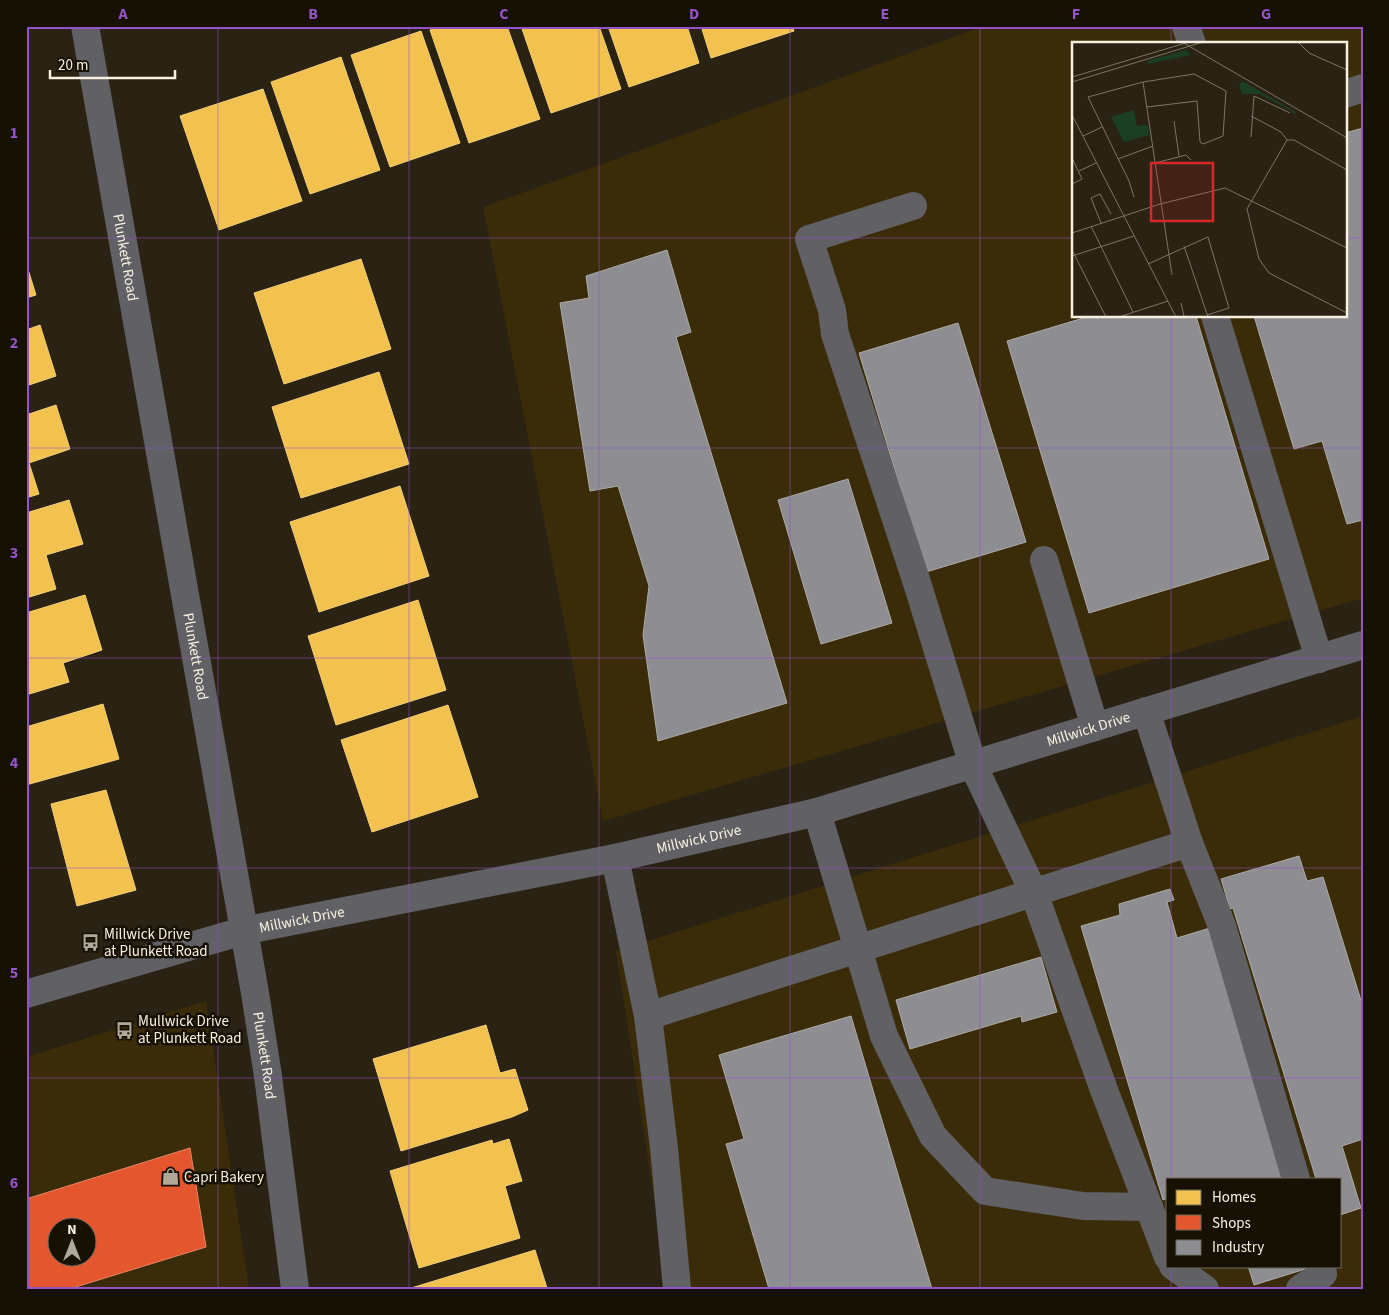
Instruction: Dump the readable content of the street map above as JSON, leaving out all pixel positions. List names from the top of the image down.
{
  "streets": {
    "street": ["Plunkett Road", "Millwick Drive"]
  },
  "crossings": [
    ["Plunkett Road", "Millwick Drive"]
  ],
  "places": {
    "bus stop": ["Millwick Drive at Plunkett Road", "Mullwick Drive at Plunkett Road"],
    "shop": ["Capri Bakery"]
  },
  "legend": ["Homes", "Shops", "Industry"],
  "scale_bar": "20 m",
  "north": "top",
  "grid": {
    "columns": [
      "A",
      "B",
      "C",
      "D",
      "E",
      "F",
      "G"
    ],
    "rows": [
      "1",
      "2",
      "3",
      "4",
      "5",
      "6"
    ]
  }
}
